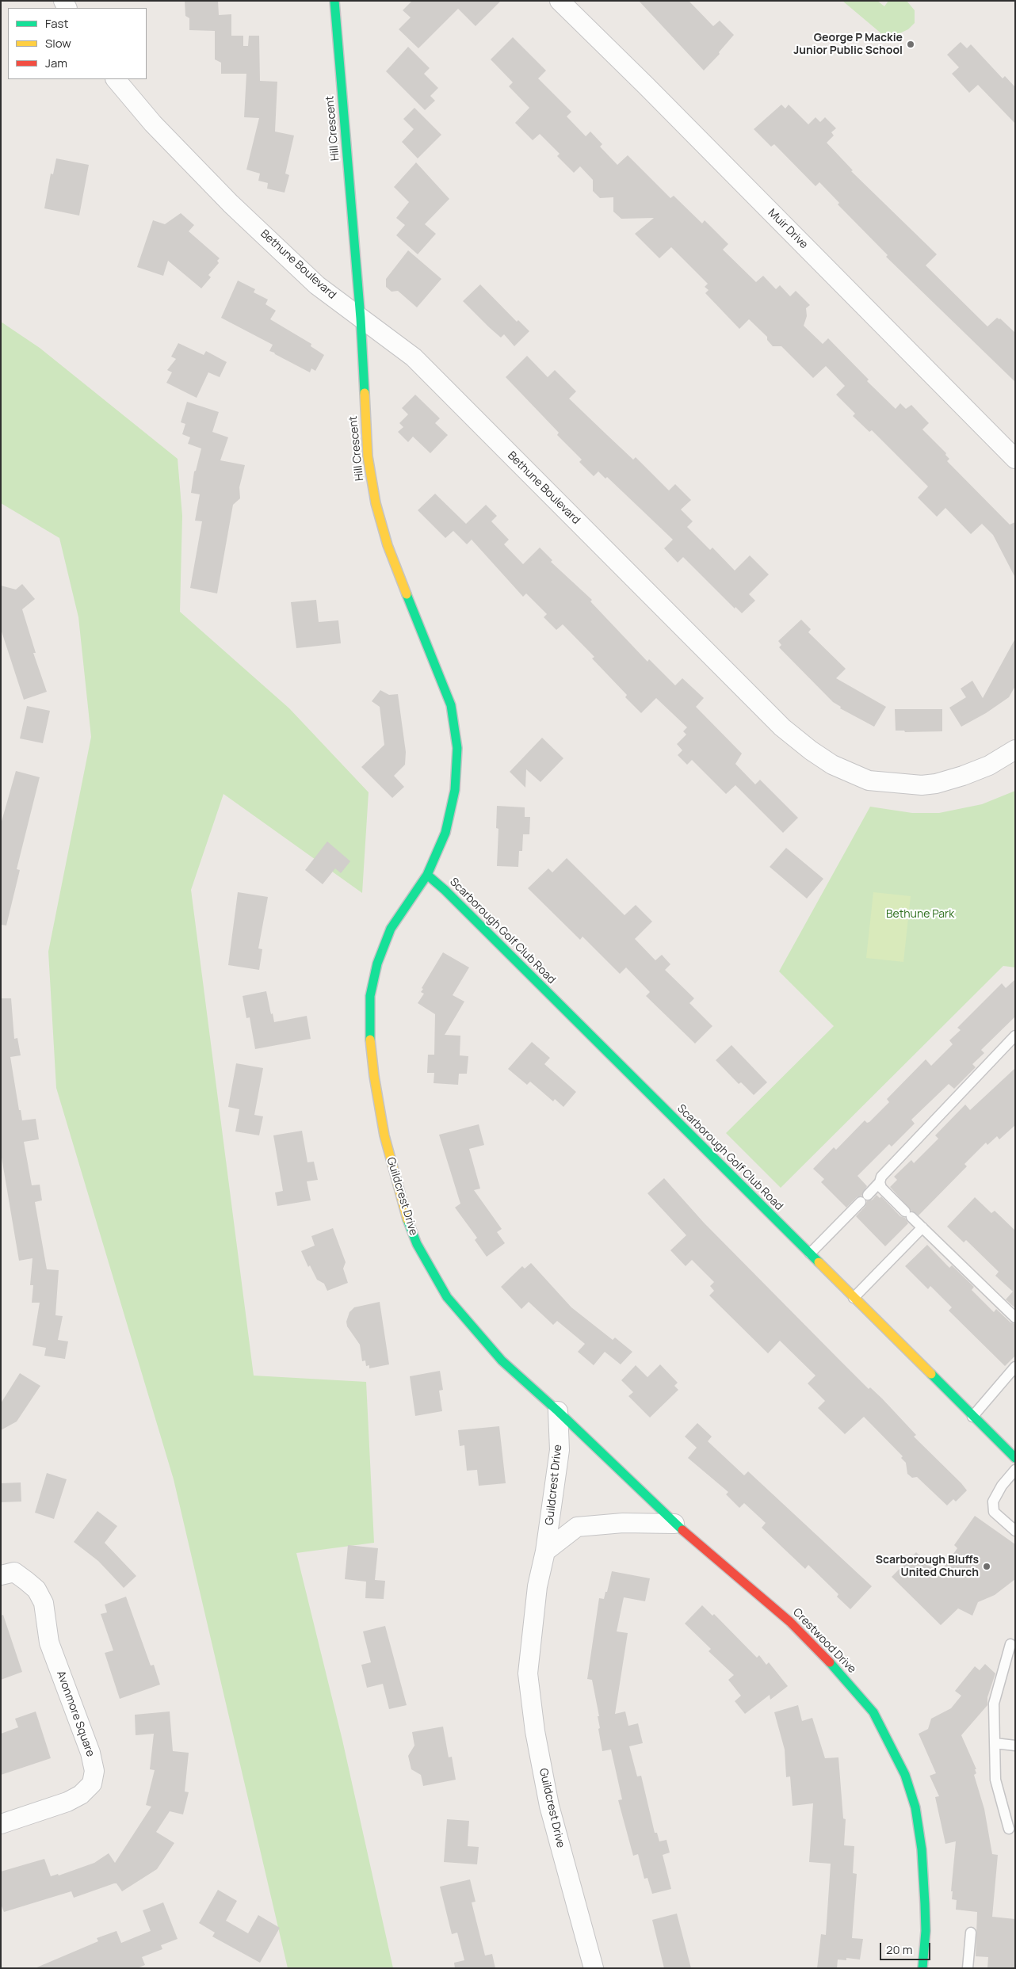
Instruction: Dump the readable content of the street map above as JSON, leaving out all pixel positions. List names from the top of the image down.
{
  "streets": {
    "street": [
      "Hill Crescent",
      "Muir Drive",
      "Bethune Boulevard",
      "Scarborough Golf Club Road",
      "Guildcrest Drive",
      "Crestwood Drive",
      "Avonmore Square"
    ]
  },
  "crossings": [
    ["Hill Crescent", "Bethune Boulevard"],
    ["Hill Crescent", "Scarborough Golf Club Road"],
    ["Hill Crescent", "Guildcrest Drive"],
    ["Scarborough Golf Club Road", "Guildcrest Drive"],
    ["Guildcrest Drive", "Crestwood Drive"]
  ],
  "parks": ["Bethune Park"],
  "places": ["George P Mackie Junior Public School", "Scarborough Bluffs United Church"],
  "legend": ["Fast", "Slow", "Jam"],
  "scale_bar": "20 m"
}
